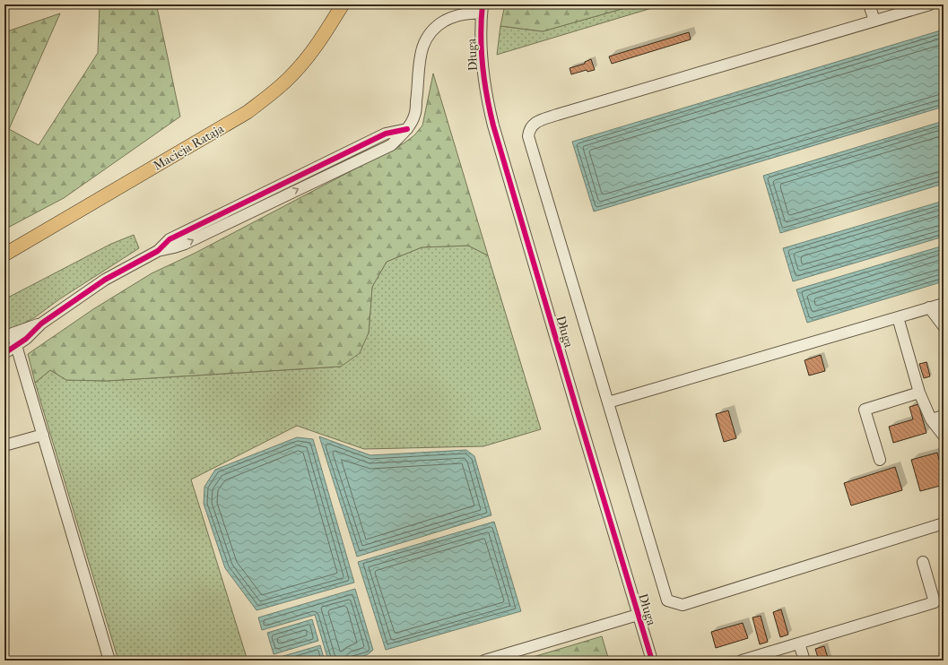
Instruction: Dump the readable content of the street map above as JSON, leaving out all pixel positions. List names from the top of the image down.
{
  "streets": {
    "main road": ["Macieja Rataja"],
    "street": ["Długa"]
  }
}
